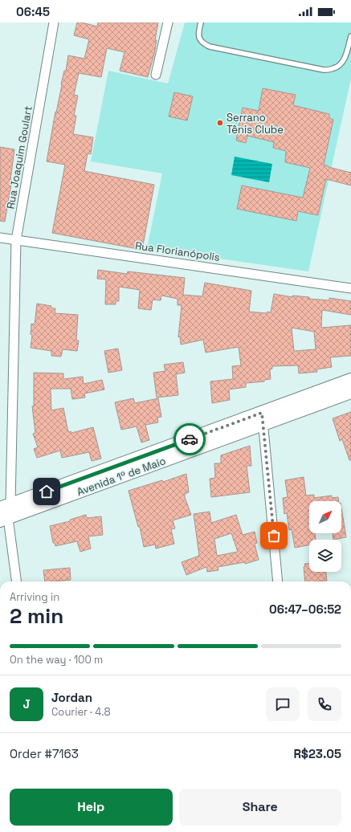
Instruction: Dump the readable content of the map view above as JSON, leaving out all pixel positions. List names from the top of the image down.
{
  "streets": {
    "main road": ["Avenida 1º de Maio"],
    "street": ["Rua Joaquim Goulart", "Rua Florianópolis"]
  },
  "crossings": [
    ["Rua Joaquim Goulart", "Rua Florianópolis"],
    ["Rua Joaquim Goulart", "Avenida 1º de Maio"]
  ],
  "places": ["Serrano Tênis Clube"],
  "north": "top right",
  "page": {
    "status": "06:45",
    "heading": ["2 min", "Arriving in", "06:47–06:52"],
    "panel": [
      "Jordan",
      "Courier · 4.8",
      "Order #7163",
      "R$23.05"
    ],
    "bar": "On the way · 100 m",
    "round": "J",
    "buttons": ["Help", "Share"]
  }
}
